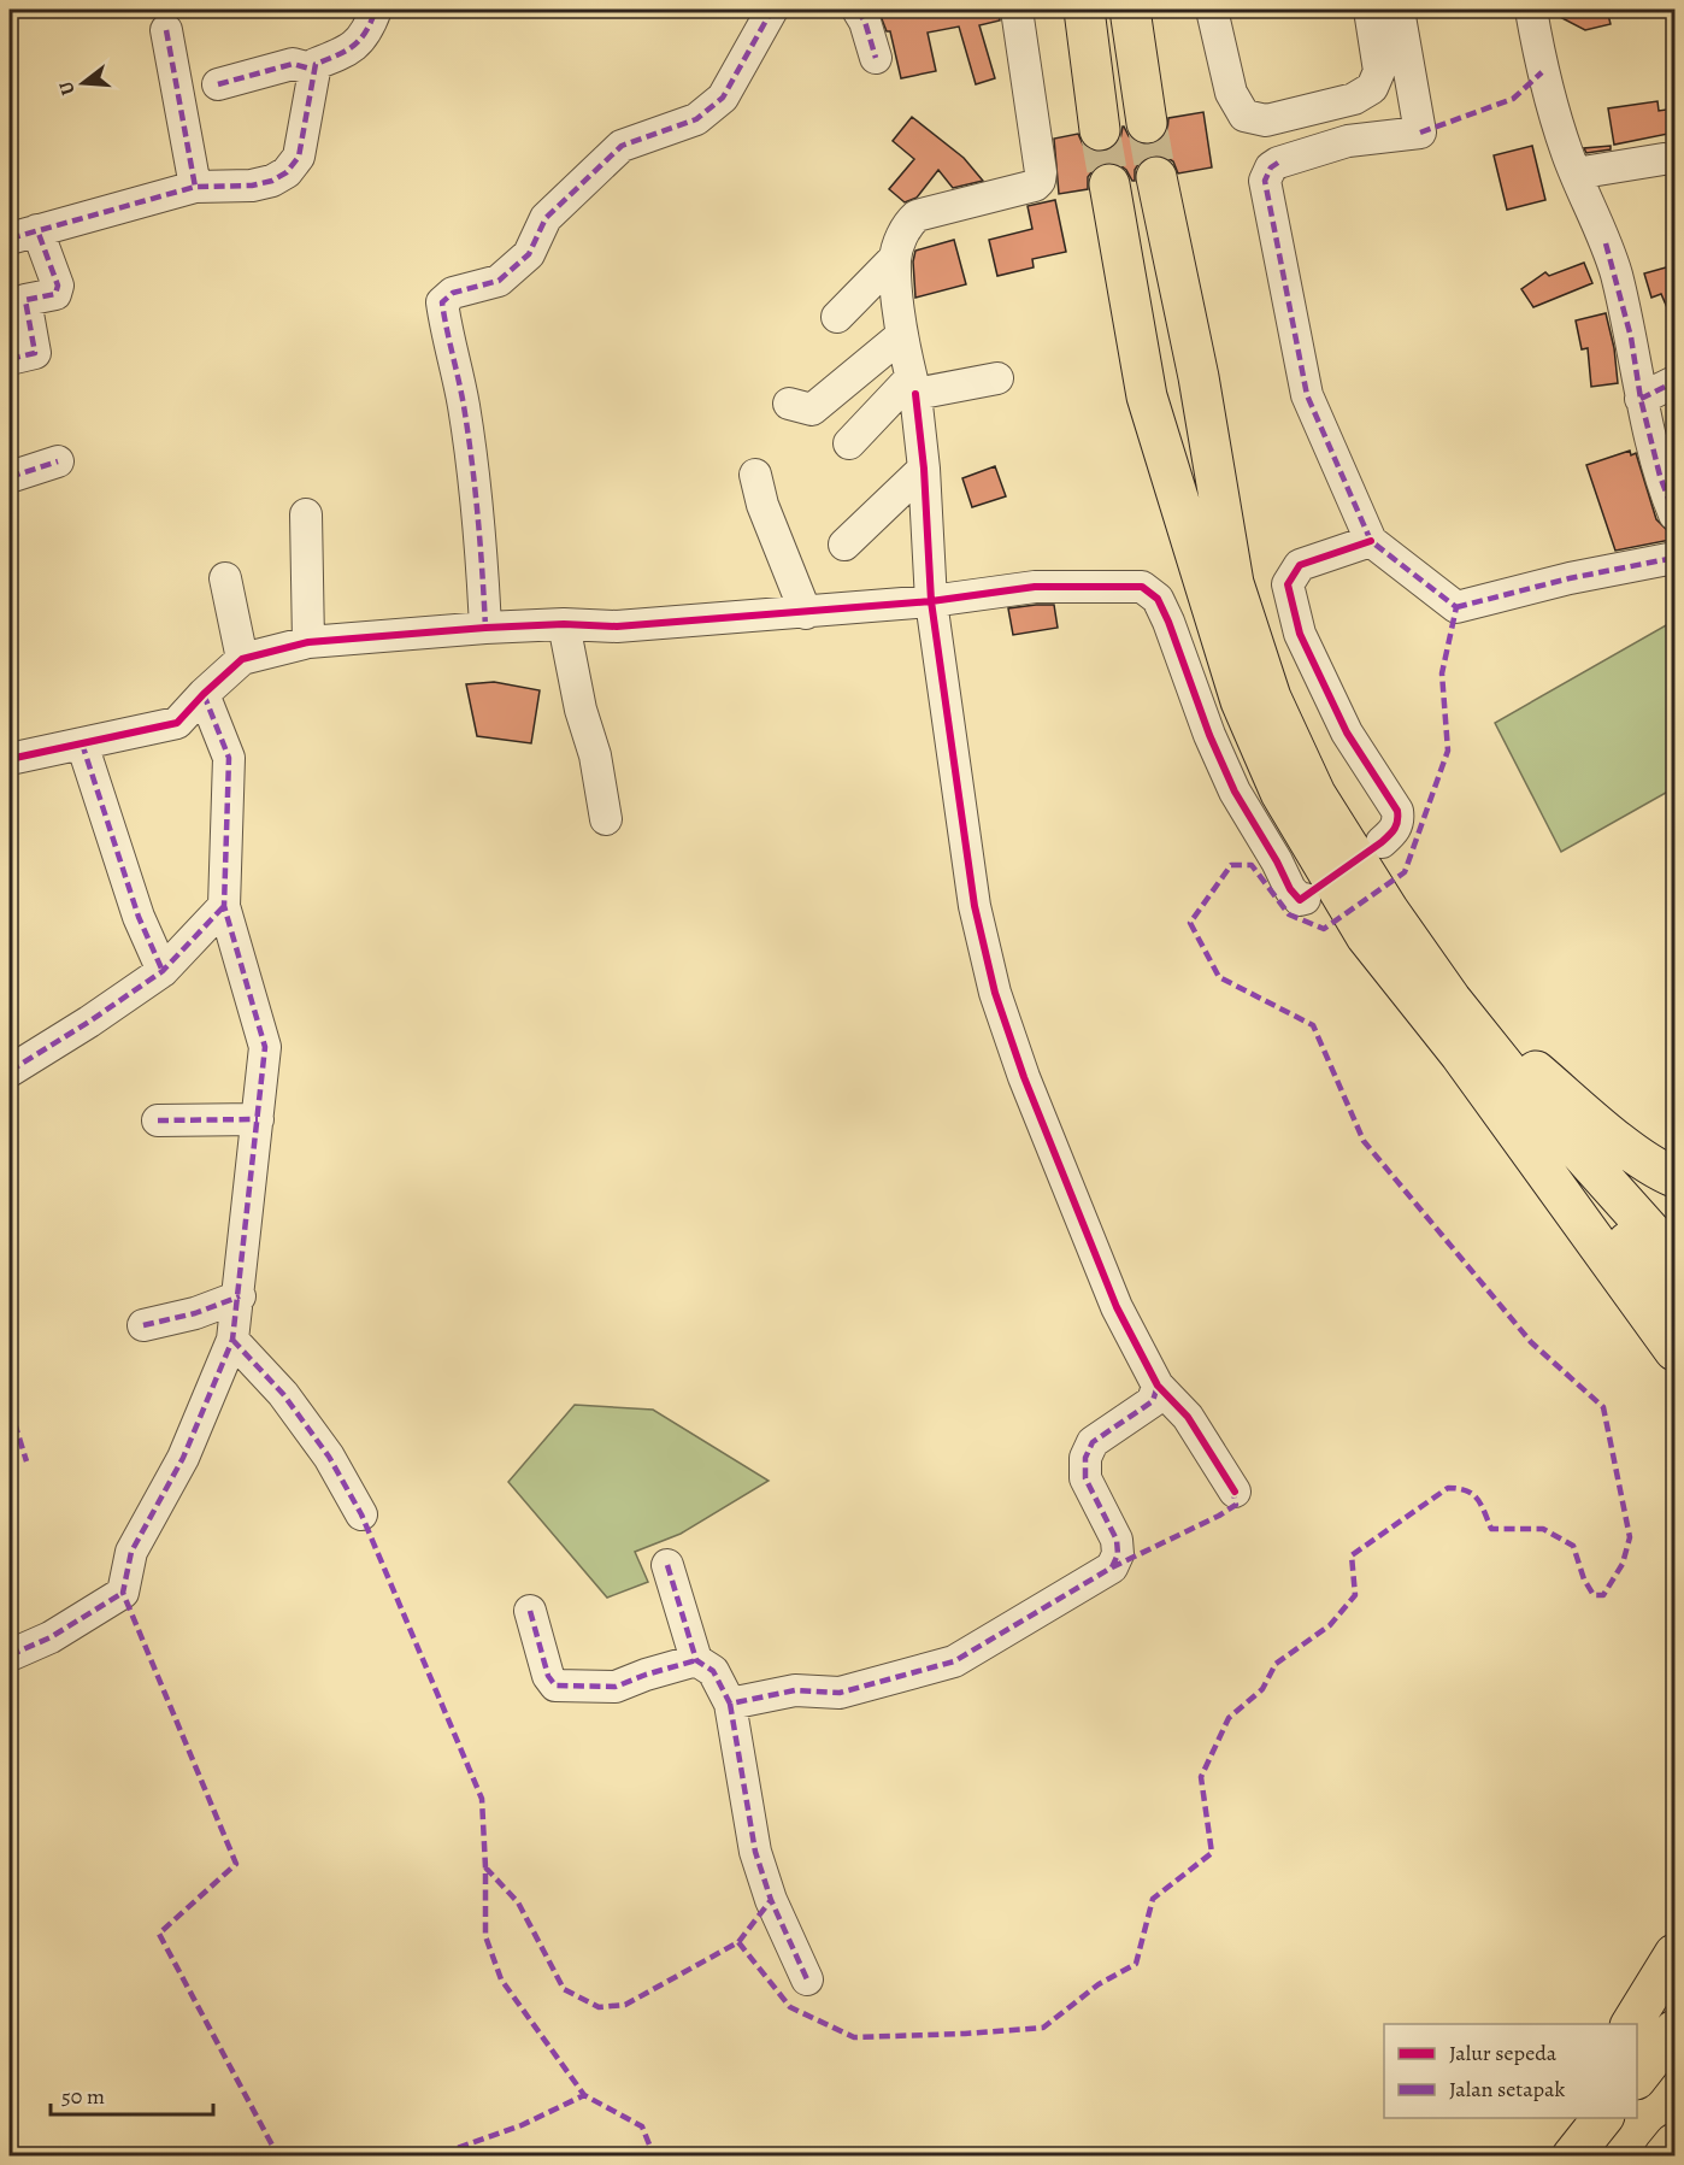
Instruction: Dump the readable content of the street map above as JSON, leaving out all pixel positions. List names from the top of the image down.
{
  "legend": ["Jalur sepeda", "Jalan setapak"],
  "scale_bar": "50 m",
  "north": "left"
}
